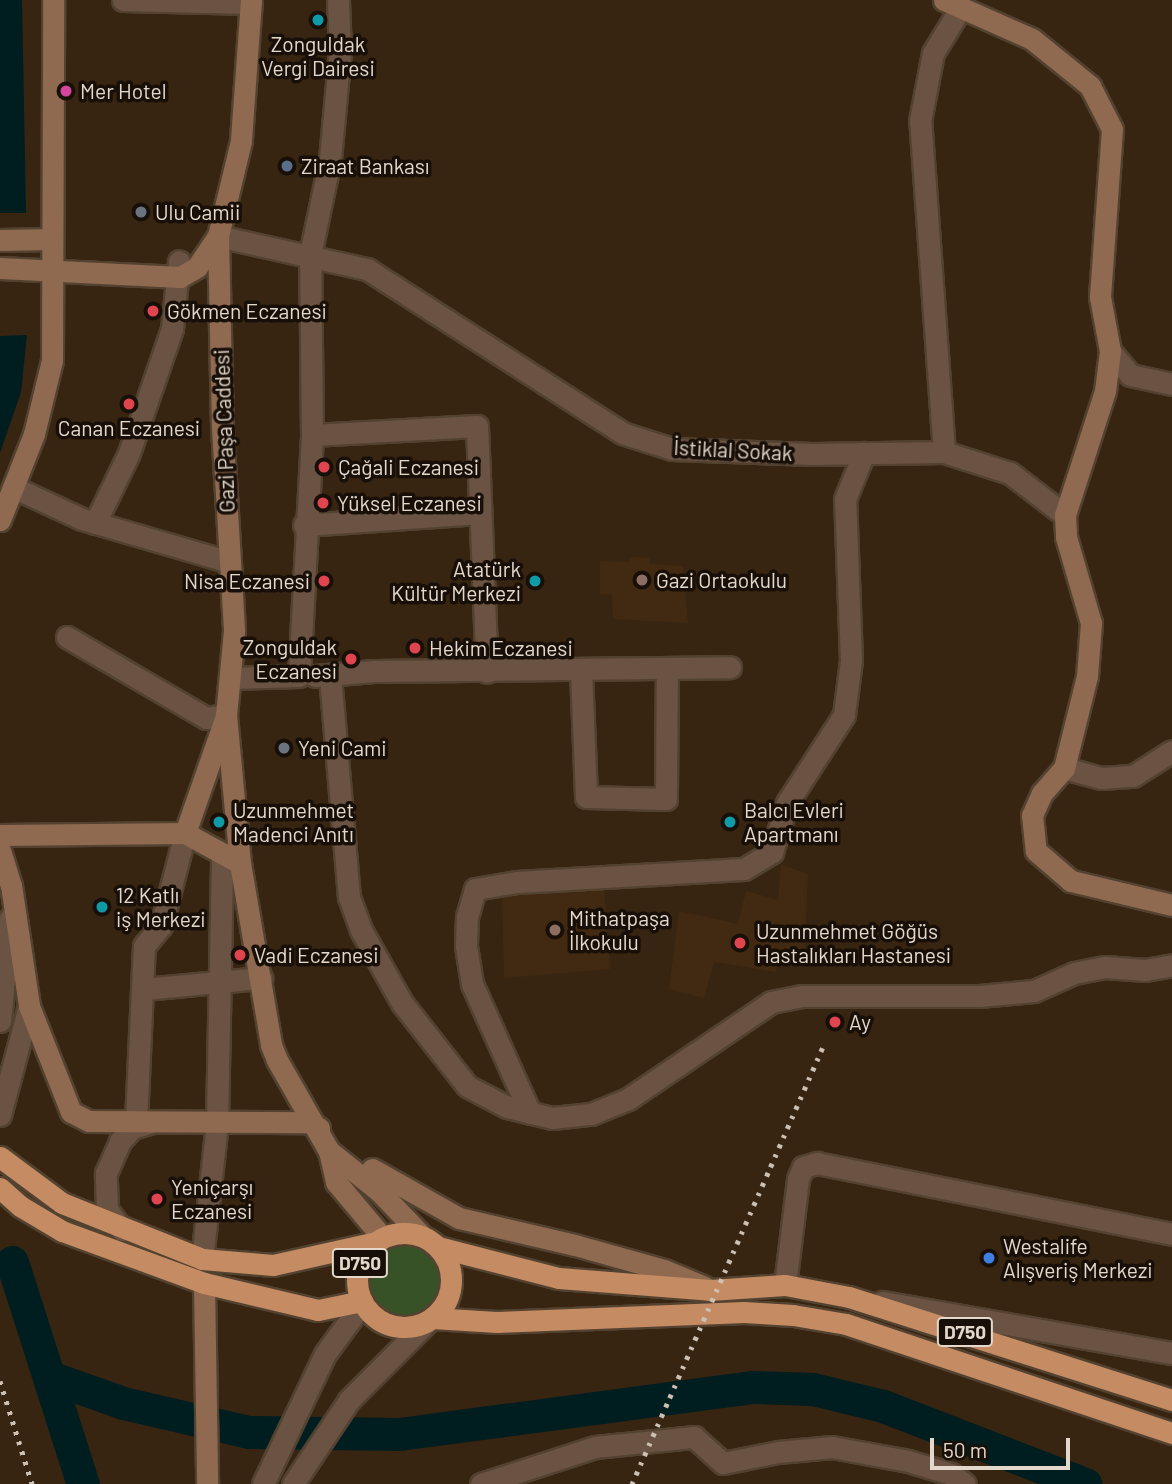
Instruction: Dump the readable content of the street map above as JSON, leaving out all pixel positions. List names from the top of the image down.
{
  "streets": {
    "highway": ["D750"],
    "street": ["Gazi Paşa Caddesi", "İstiklal Sokak"]
  },
  "crossings": [
    ["Gazi Paşa Caddesi", "İstiklal Sokak"]
  ],
  "places": [
    "Zonguldak Vergi Dairesi",
    "Mer Hotel",
    "Ziraat Bankası",
    "Ulu Camii",
    "Gökmen Eczanesi",
    "Canan Eczanesi",
    "Çağali Eczanesi",
    "Yüksel Eczanesi",
    "Gazi Ortaokulu",
    "Nisa Eczanesi",
    "Atatürk Kültür Merkezi",
    "Hekim Eczanesi",
    "Zonguldak Eczanesi",
    "Yeni Cami",
    "Uzunmehmet Madenci Anıtı",
    "Balcı Evleri Apartmanı",
    "12 Katlı iş Merkezi",
    "Mithatpaşa İlkokulu",
    "Uzunmehmet Göğüs Hastalıkları Hastanesi",
    "Vadi Eczanesi",
    "Ay",
    "Yeniçarşı Eczanesi",
    "Westalife Alışveriş Merkezi"
  ],
  "scale_bar": "50 m"
}
